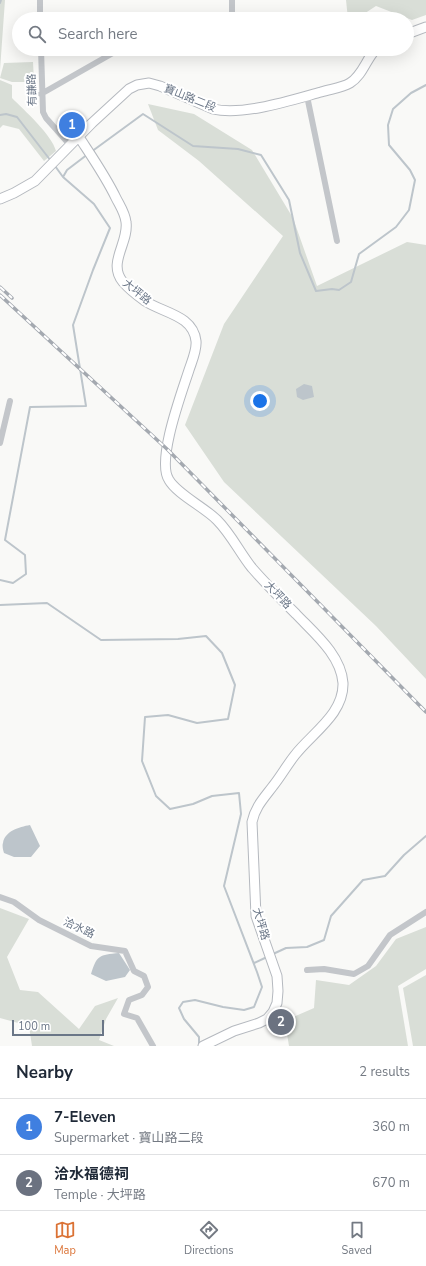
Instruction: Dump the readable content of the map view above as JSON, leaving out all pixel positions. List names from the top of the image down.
{
  "streets": {
    "street": [
      "有謙路",
      "寶山路二段",
      "大坪路",
      "洽水路"
    ]
  },
  "crossings": [
    ["有謙路", "寶山路二段"],
    ["寶山路二段", "大坪路"]
  ],
  "scale_bar": "100 m",
  "page": {
    "search": "Search here",
    "pins": ["1", "2"],
    "scale": "100 m",
    "heading": ["Nearby", "2 results"],
    "list": [
      {
        "mark": "1",
        "name": "7-Eleven",
        "note": "Supermarket · 寶山路二段",
        "value": "360 m"
      },
      {
        "mark": "2",
        "name": "洽水福德祠",
        "note": "Temple · 大坪路",
        "value": "670 m"
      }
    ],
    "nav": ["Map", "Directions", "Saved"]
  }
}
